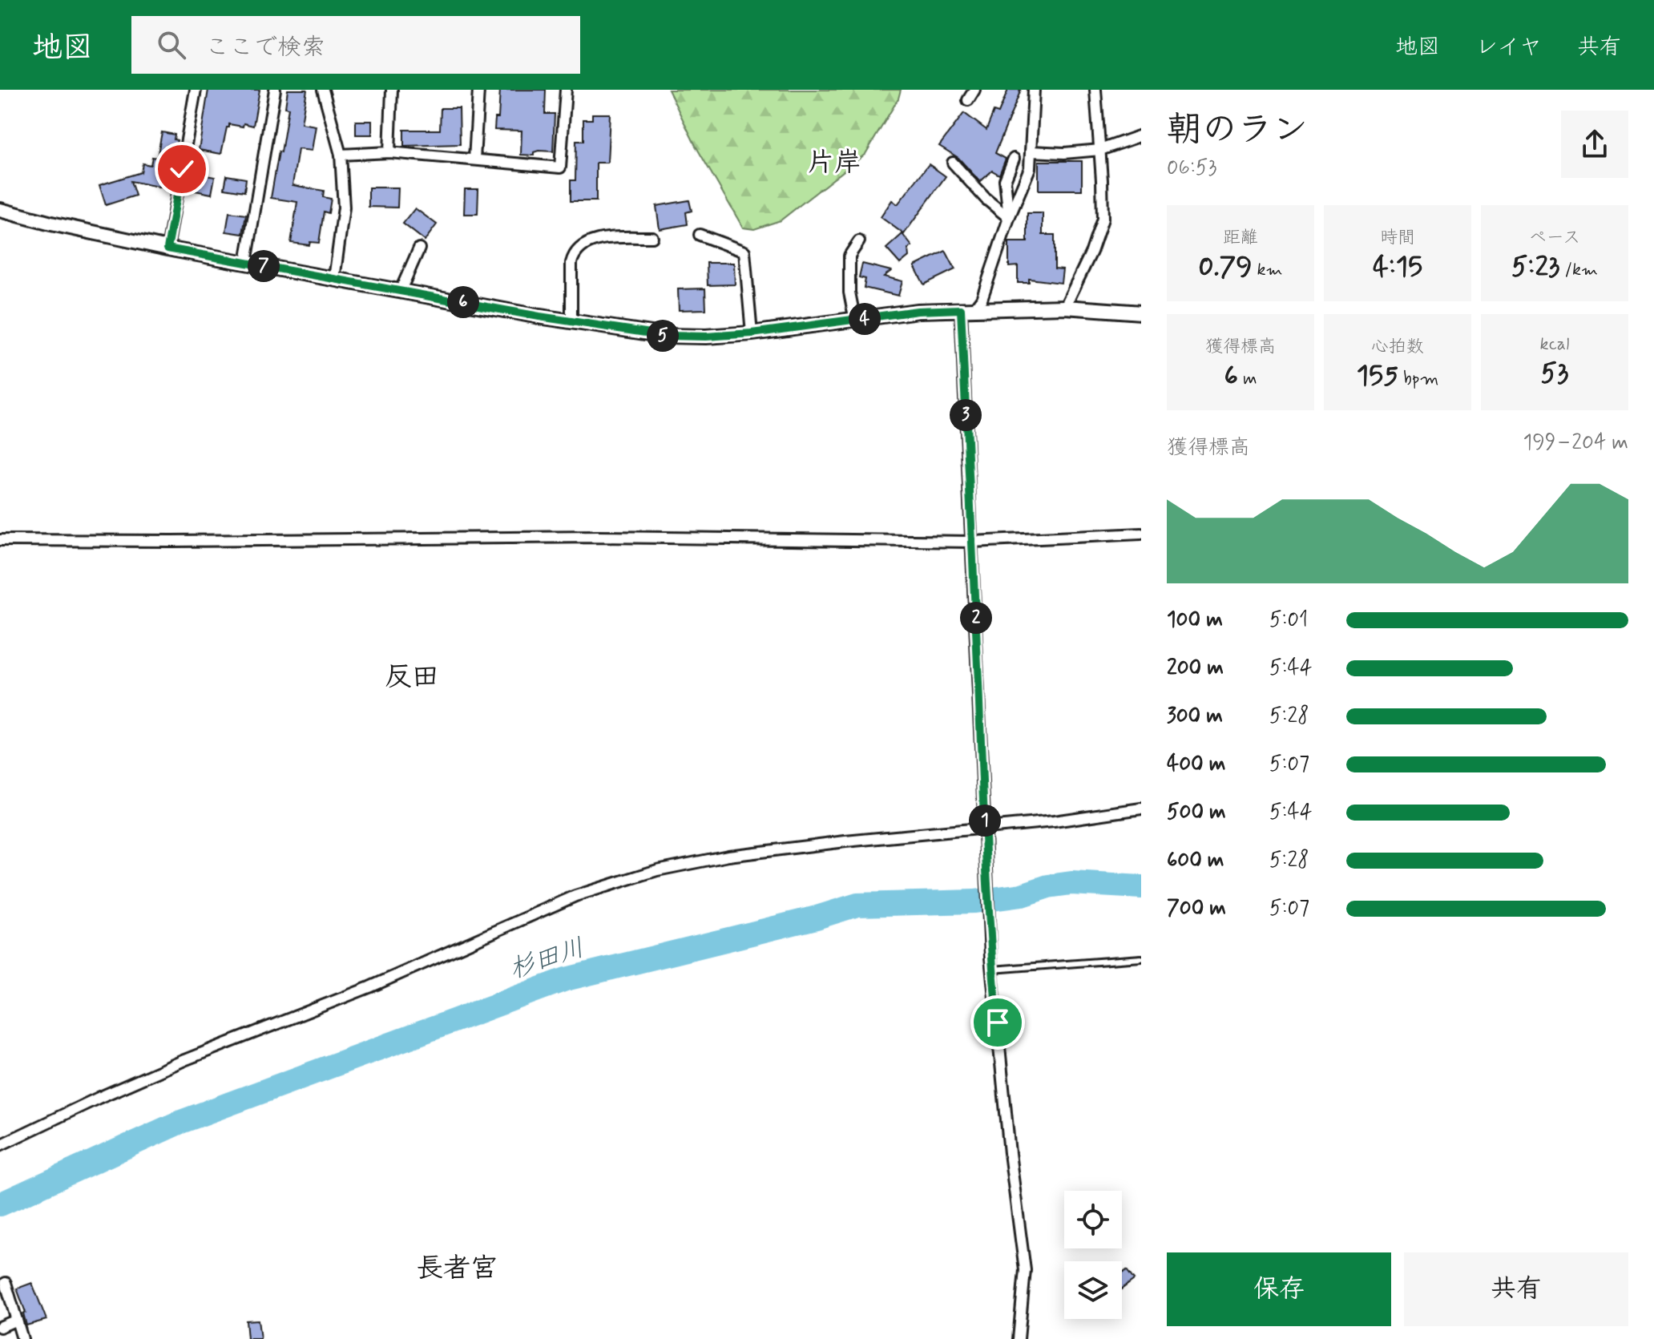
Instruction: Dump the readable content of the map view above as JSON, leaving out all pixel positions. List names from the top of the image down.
{
  "districts": ["片岸", "反田", "長者宮"],
  "water": ["杉田川"],
  "page": {
    "header": "地図",
    "search": "ここで検索",
    "nav": ["地図", "レイヤ", "共有"],
    "heading": ["朝のラン", "06:53"],
    "stats": [
      ["距離", "0.79 km"],
      ["時間", "4:15"],
      ["ペース", "5:23 /km"],
      ["獲得標高", "6 m"],
      ["心拍数", "155 bpm"],
      ["kcal", "53"]
    ],
    "pins": [
      "7",
      "6",
      "4",
      "5",
      "3",
      "2",
      "1"
    ],
    "chart": ["獲得標高", "199–204 m"],
    "list": [
      {
        "name": "100 m",
        "note": "5:01"
      },
      {
        "name": "200 m",
        "note": "5:44"
      },
      {
        "name": "300 m",
        "note": "5:28"
      },
      {
        "name": "400 m",
        "note": "5:07"
      },
      {
        "name": "500 m",
        "note": "5:44"
      },
      {
        "name": "600 m",
        "note": "5:28"
      },
      {
        "name": "700 m",
        "note": "5:07"
      }
    ],
    "buttons": ["保存", "共有"]
  }
}
